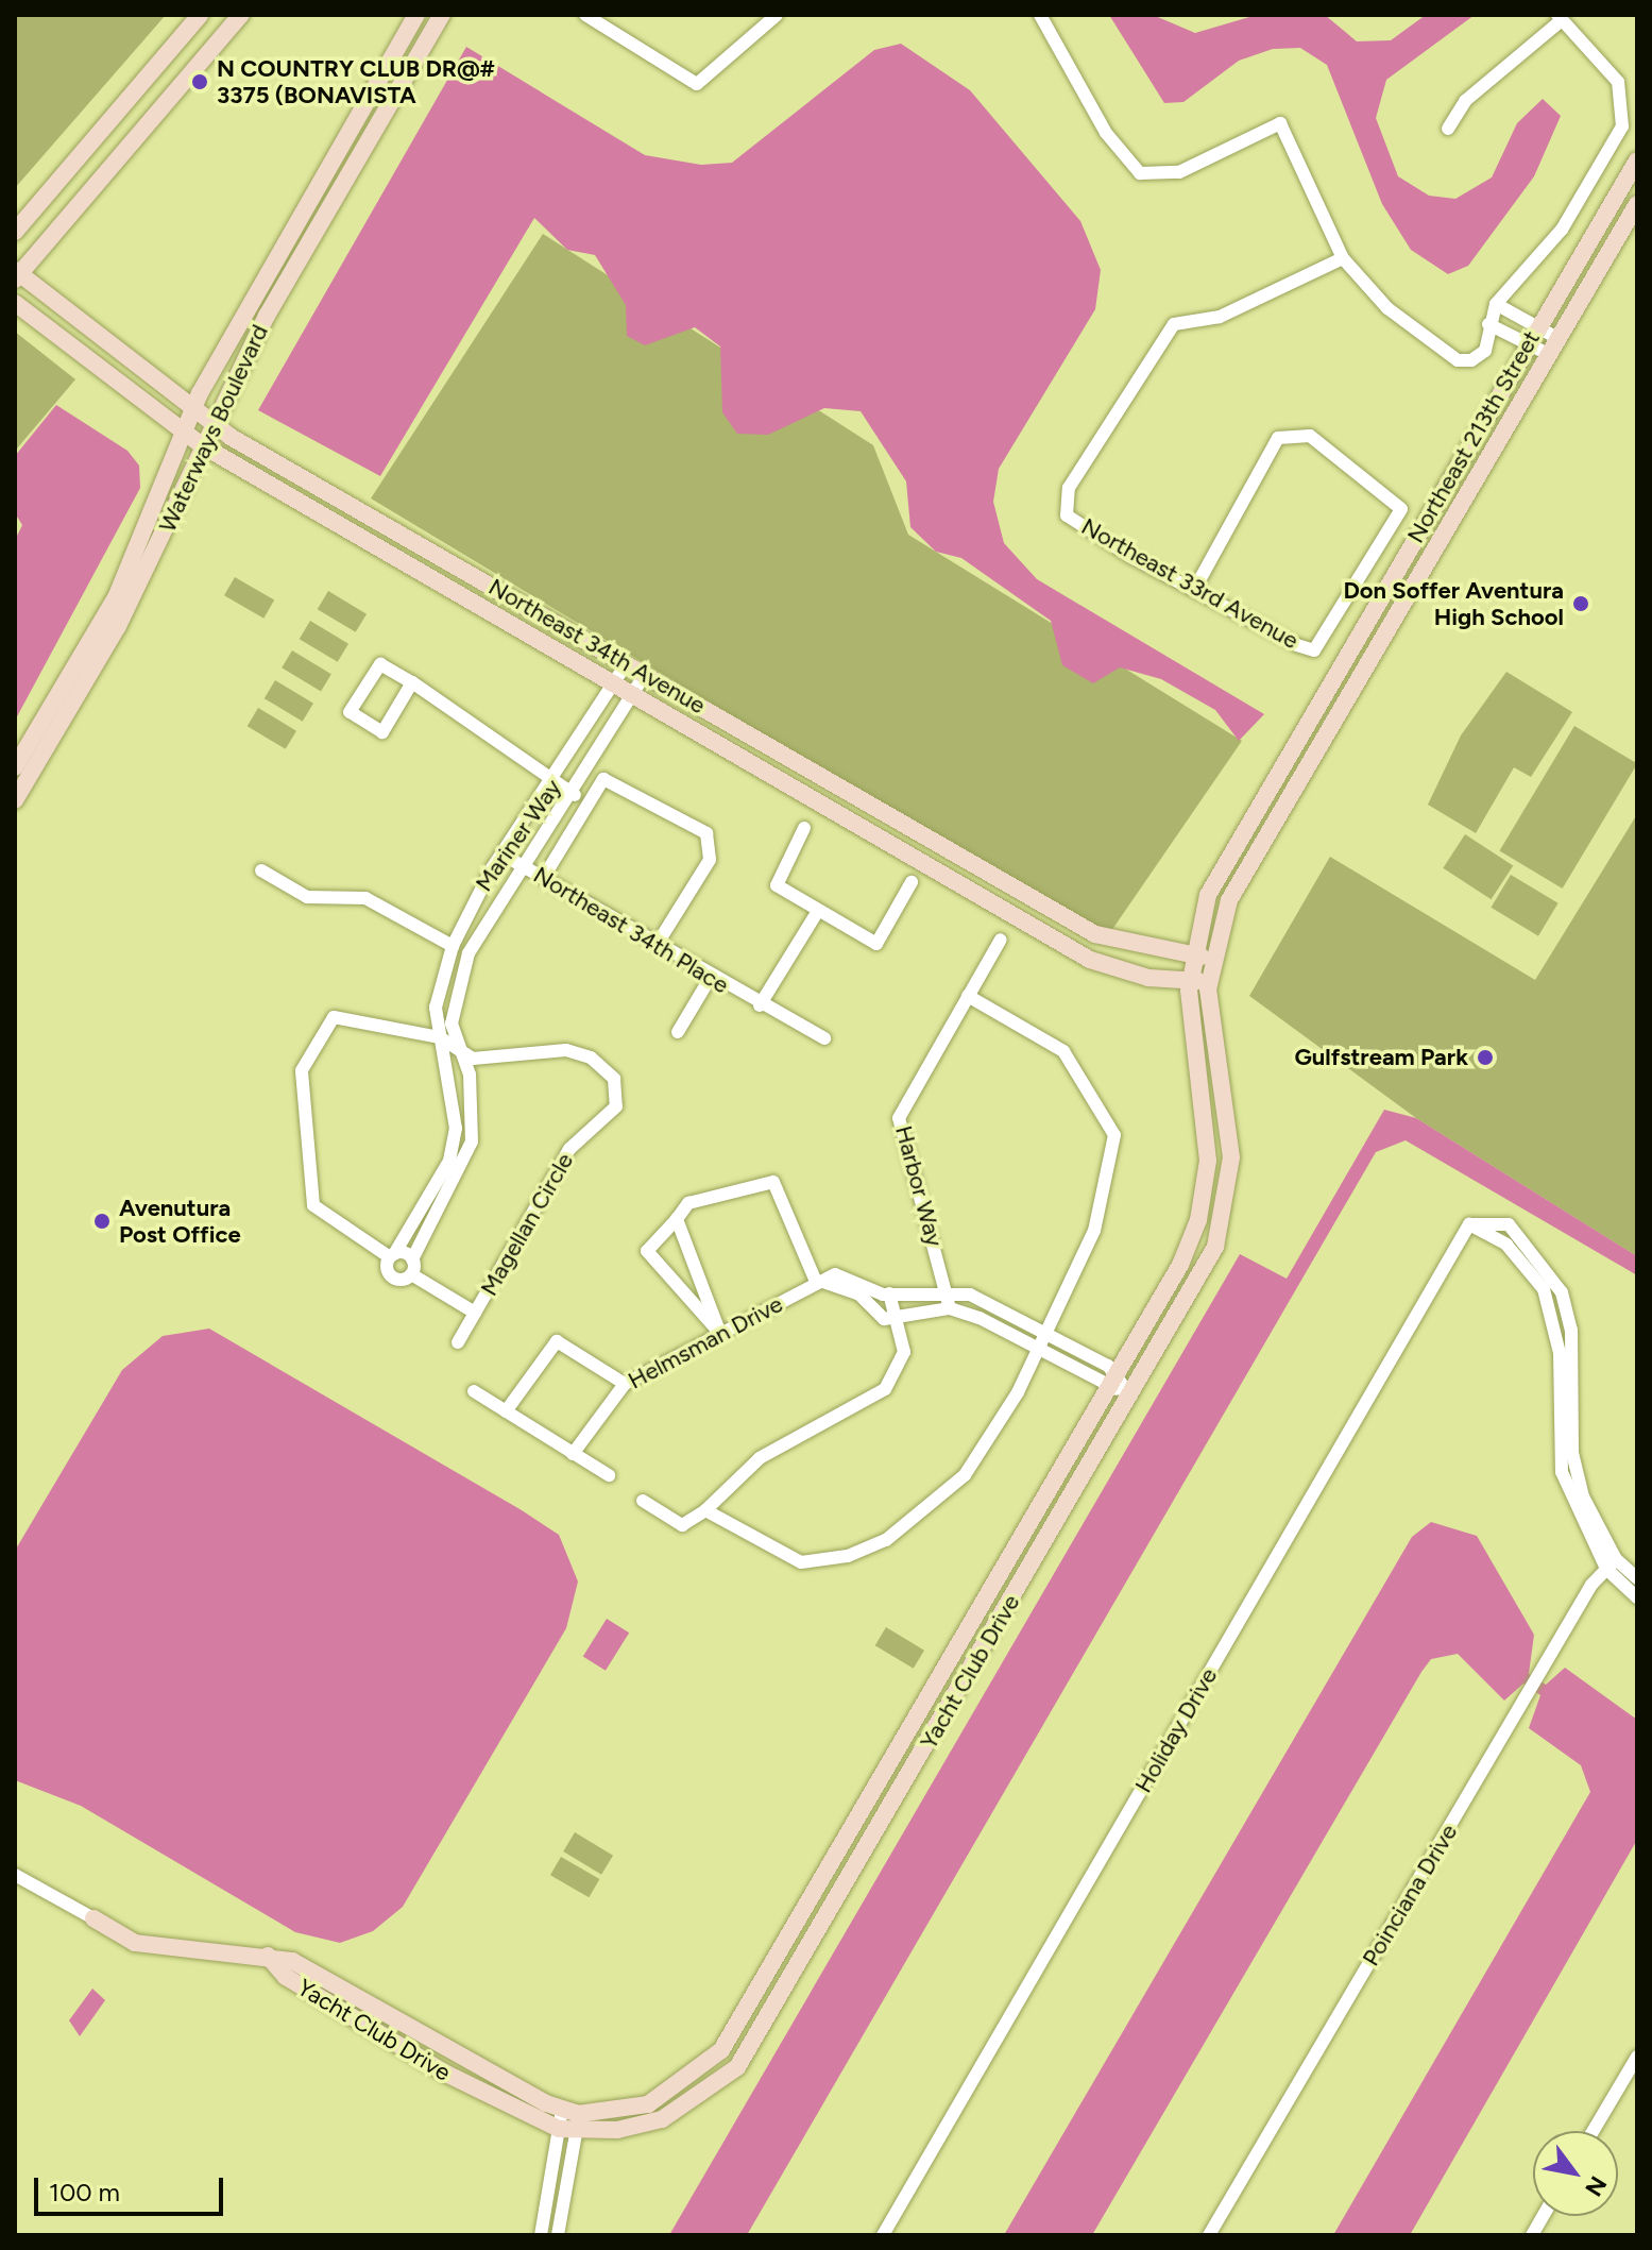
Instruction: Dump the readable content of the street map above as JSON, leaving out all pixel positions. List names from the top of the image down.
{
  "streets": {
    "street": [
      "Waterways Boulevard",
      "Northeast 213th Street",
      "Northeast 33rd Avenue",
      "Northeast 34th Avenue",
      "Mariner Way",
      "Northeast 34th Place",
      "Harbor Way",
      "Magellan Circle",
      "Helmsman Drive",
      "Yacht Club Drive",
      "Holiday Drive",
      "Poinciana Drive"
    ]
  },
  "crossings": [
    ["Waterways Boulevard", "Northeast 34th Avenue"],
    ["Northeast 213th Street", "Northeast 34th Avenue"],
    ["Northeast 213th Street", "Yacht Club Drive"],
    ["Northeast 34th Avenue", "Mariner Way"],
    ["Northeast 34th Avenue", "Yacht Club Drive"],
    ["Mariner Way", "Northeast 34th Place"],
    ["Mariner Way", "Magellan Circle"],
    ["Holiday Drive", "Poinciana Drive"]
  ],
  "places": [
    "N COUNTRY CLUB DR@# 3375 (BONAVISTA",
    "Don Soffer Aventura High School",
    "Gulfstream Park",
    "Avenutura Post Office"
  ],
  "scale_bar": "100 m",
  "north": "bottom right"
}
